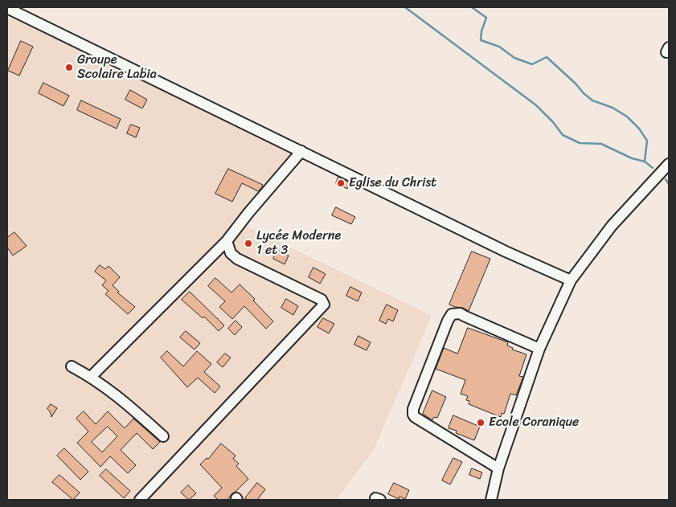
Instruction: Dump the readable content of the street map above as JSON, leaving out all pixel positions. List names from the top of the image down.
{
  "places": [
    "Groupe Scolaire Labia",
    "Eglise du Christ",
    "Lycée Moderne 1 et 3",
    "Ecole Coranique"
  ]
}
